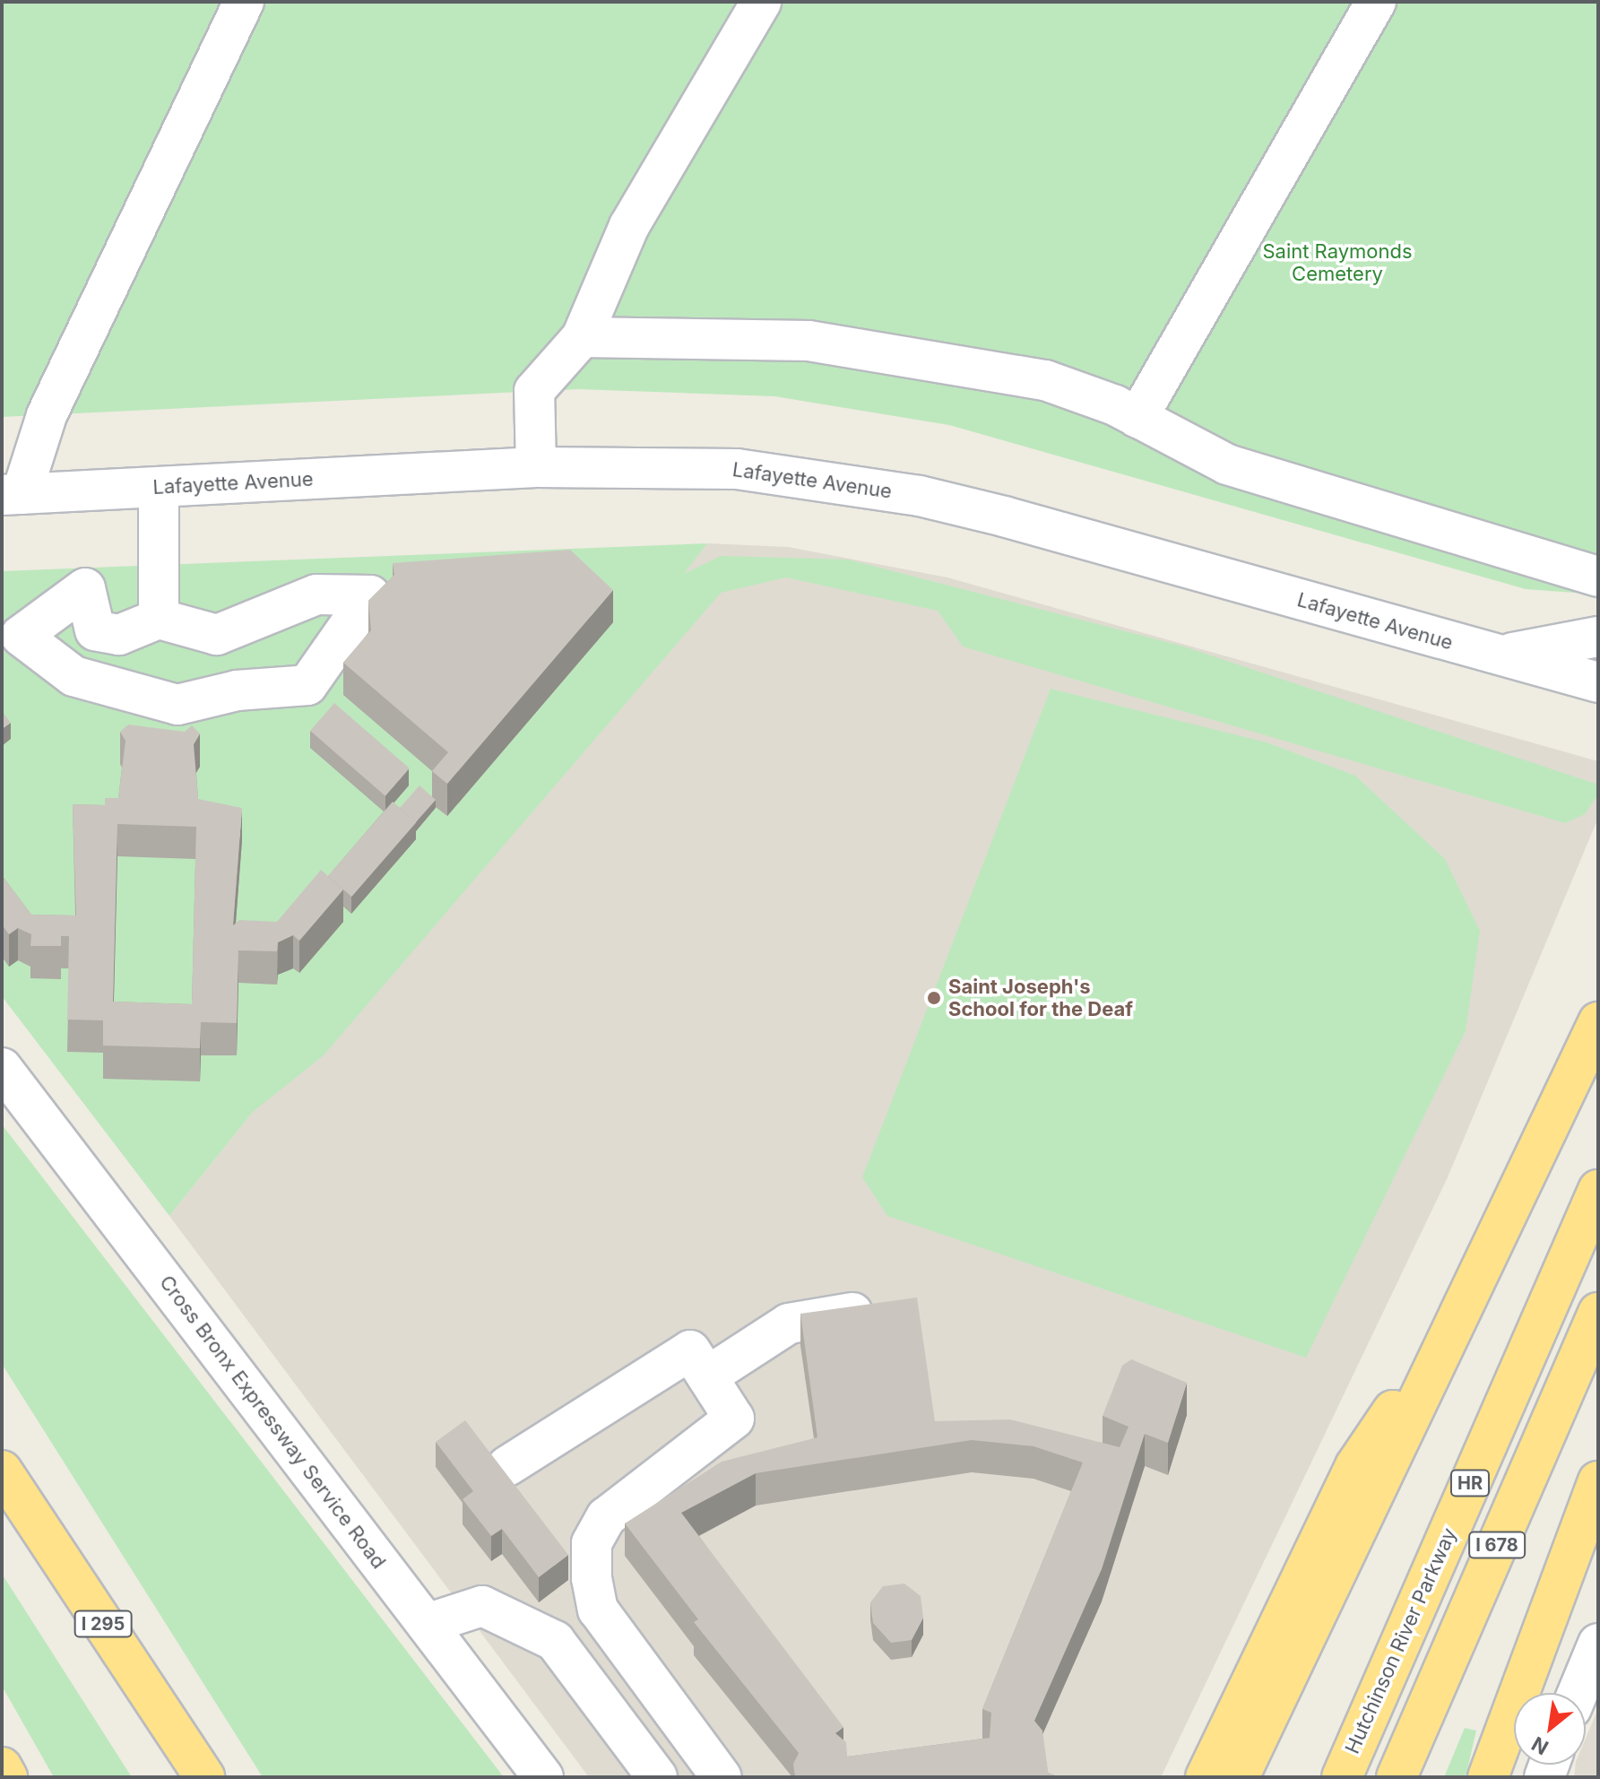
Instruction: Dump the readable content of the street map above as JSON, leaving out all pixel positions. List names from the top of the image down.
{
  "streets": {
    "highway": [
      "HR",
      "I 678",
      "I 295",
      "Hutchinson River Parkway"
    ],
    "street": ["Lafayette Avenue", "Cross Bronx Expressway Service Road"]
  },
  "parks": ["Saint Raymonds Cemetery"],
  "places": ["Saint Joseph's School for the Deaf"],
  "north": "bottom left"
}
